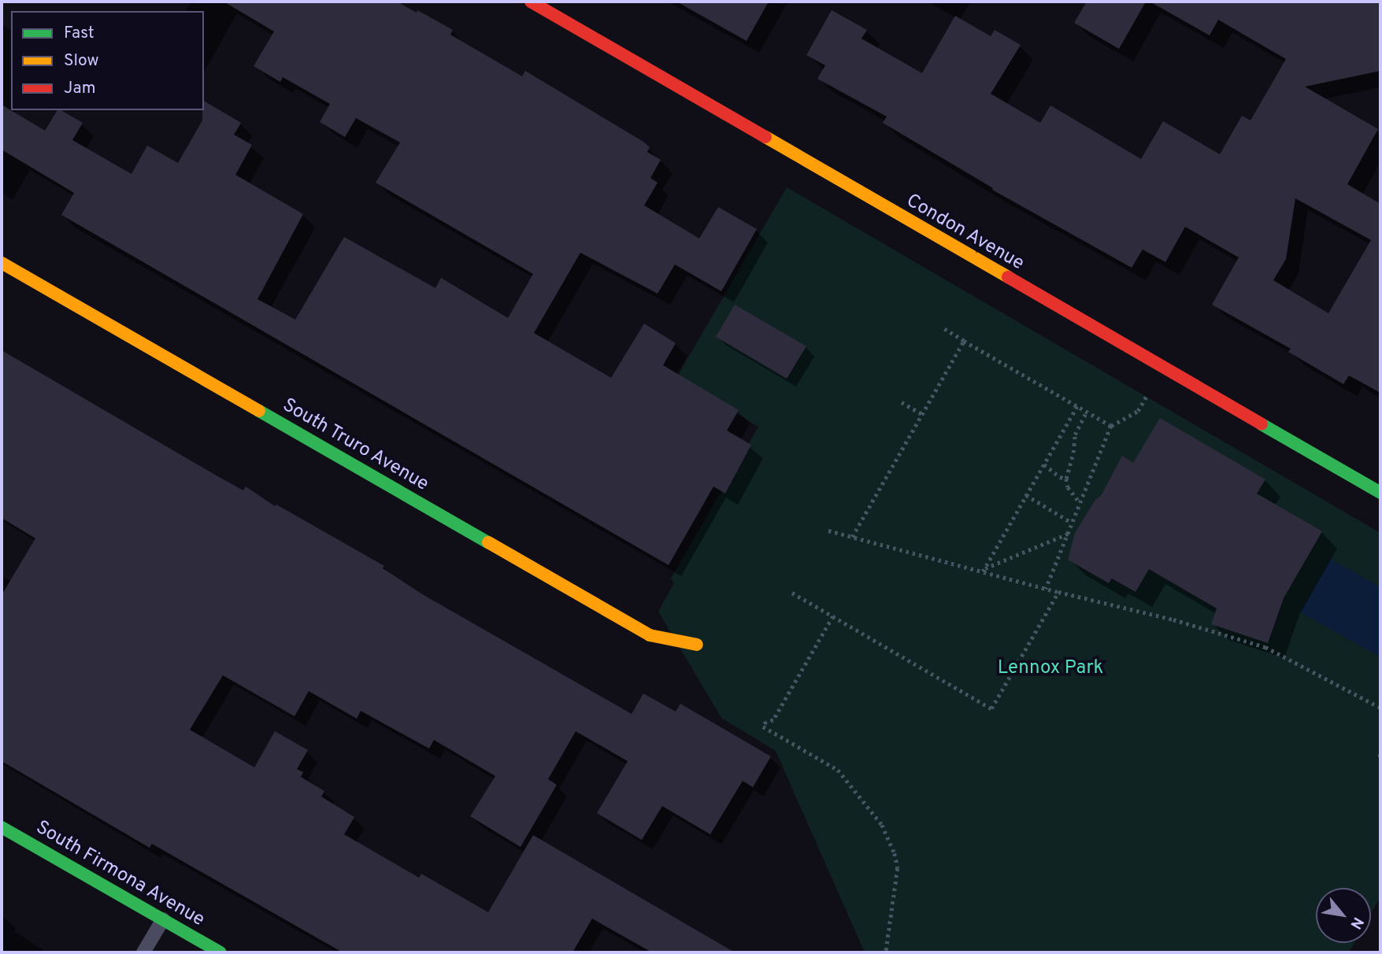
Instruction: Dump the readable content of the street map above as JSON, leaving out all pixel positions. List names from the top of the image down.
{
  "streets": {
    "street": ["Condon Avenue", "South Truro Avenue", "South Firmona Avenue"]
  },
  "parks": ["Lennox Park"],
  "legend": ["Fast", "Slow", "Jam"],
  "north": "bottom right"
}
